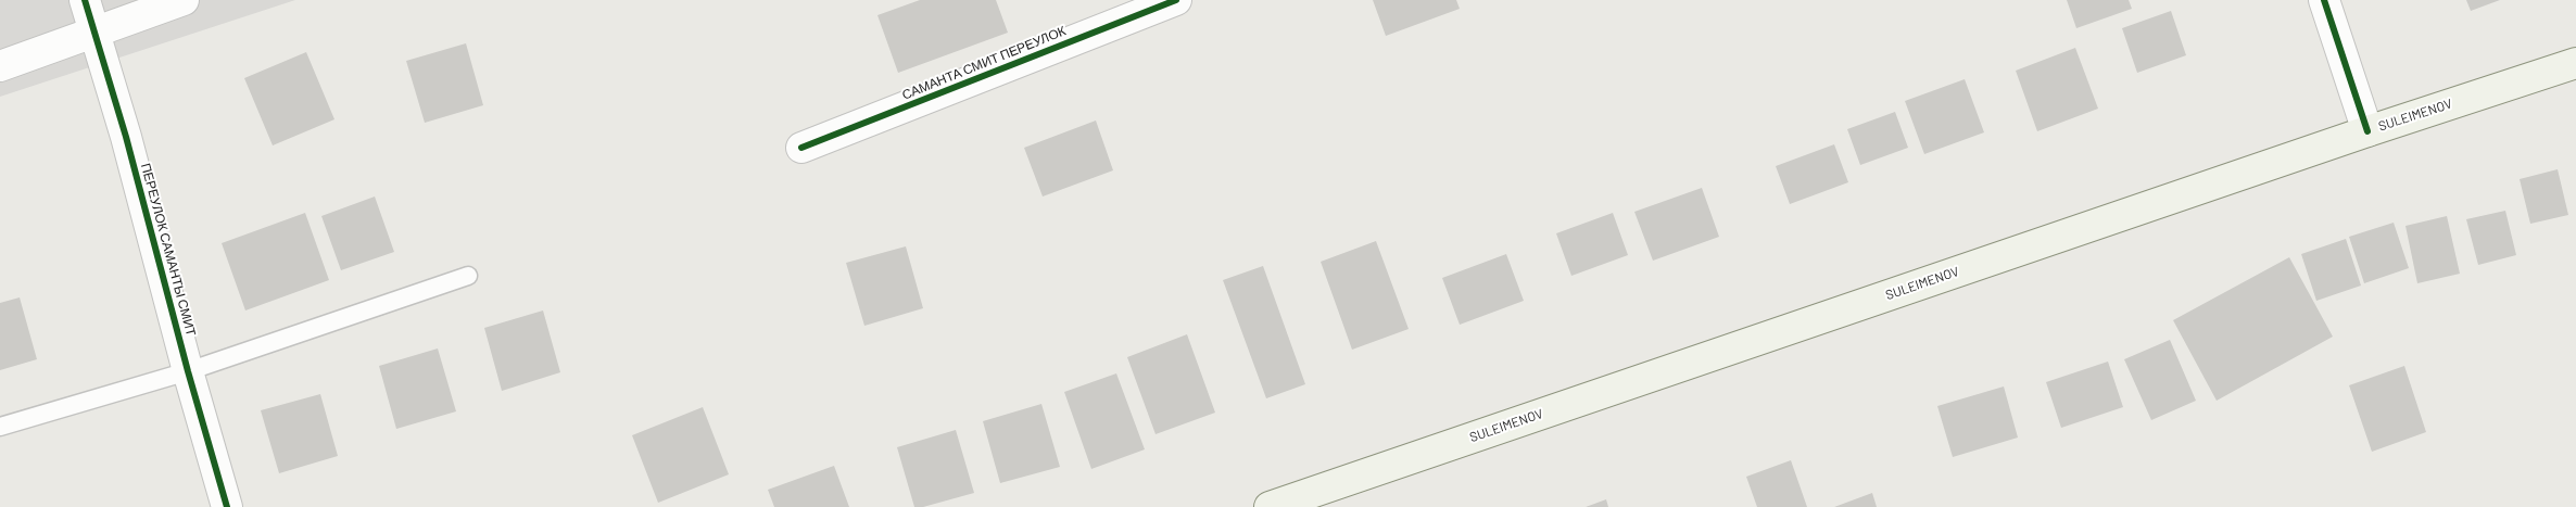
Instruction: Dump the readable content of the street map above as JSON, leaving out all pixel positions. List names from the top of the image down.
{
  "streets": {
    "main road": ["SULEIMENOV"],
    "street": ["САМАНТА СМИТ ПЕРЕУЛОК", "ПЕРЕУЛОК САМАНТЫ СМИТ"]
  }
}
